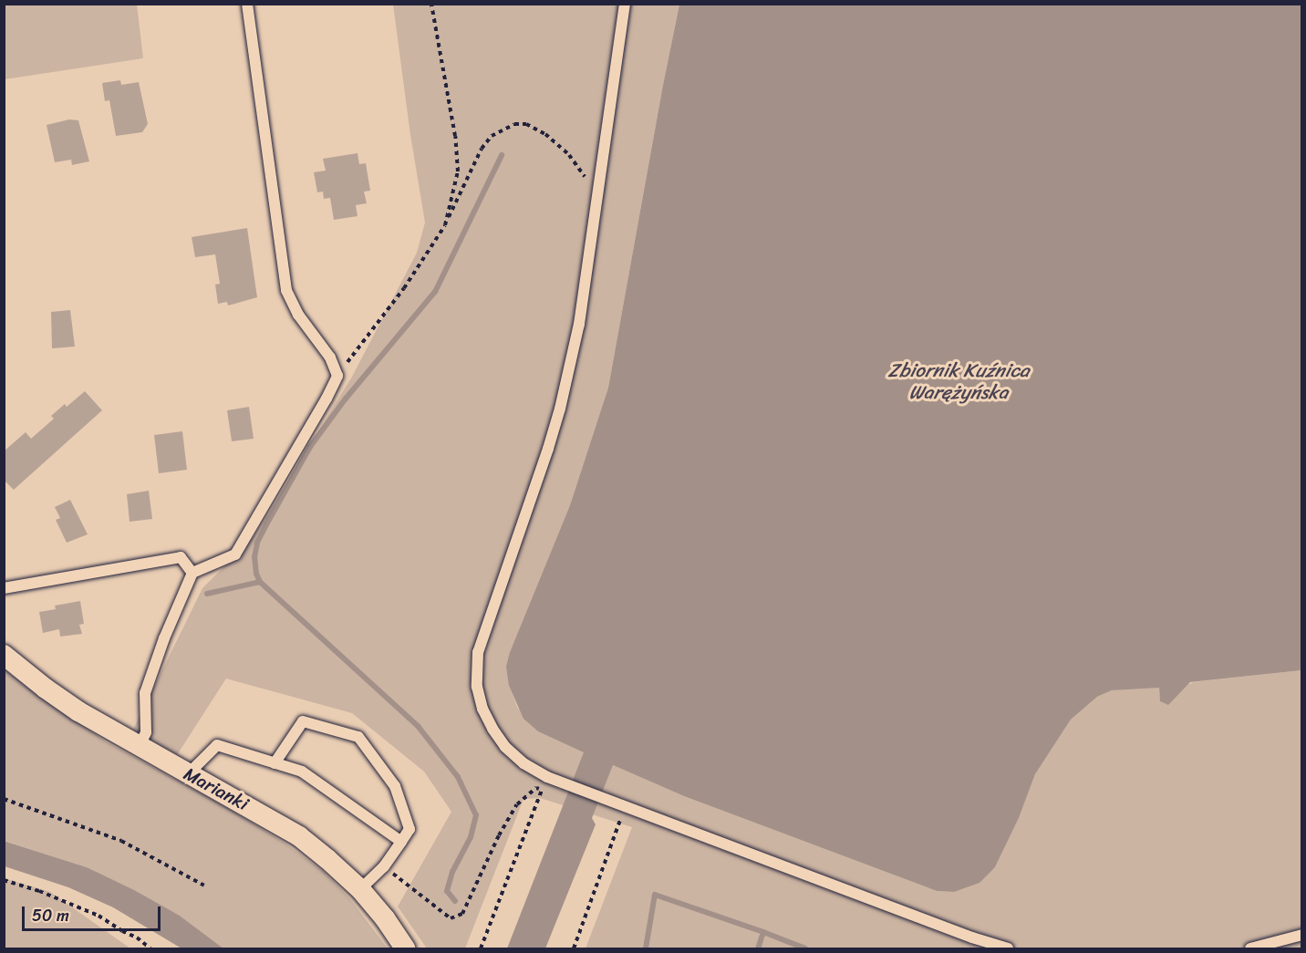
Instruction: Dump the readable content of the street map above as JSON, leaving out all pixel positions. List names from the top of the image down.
{
  "streets": {
    "street": ["Marianki"]
  },
  "water": ["Zbiornik Kuźnica Warężyńska"],
  "scale_bar": "50 m"
}
